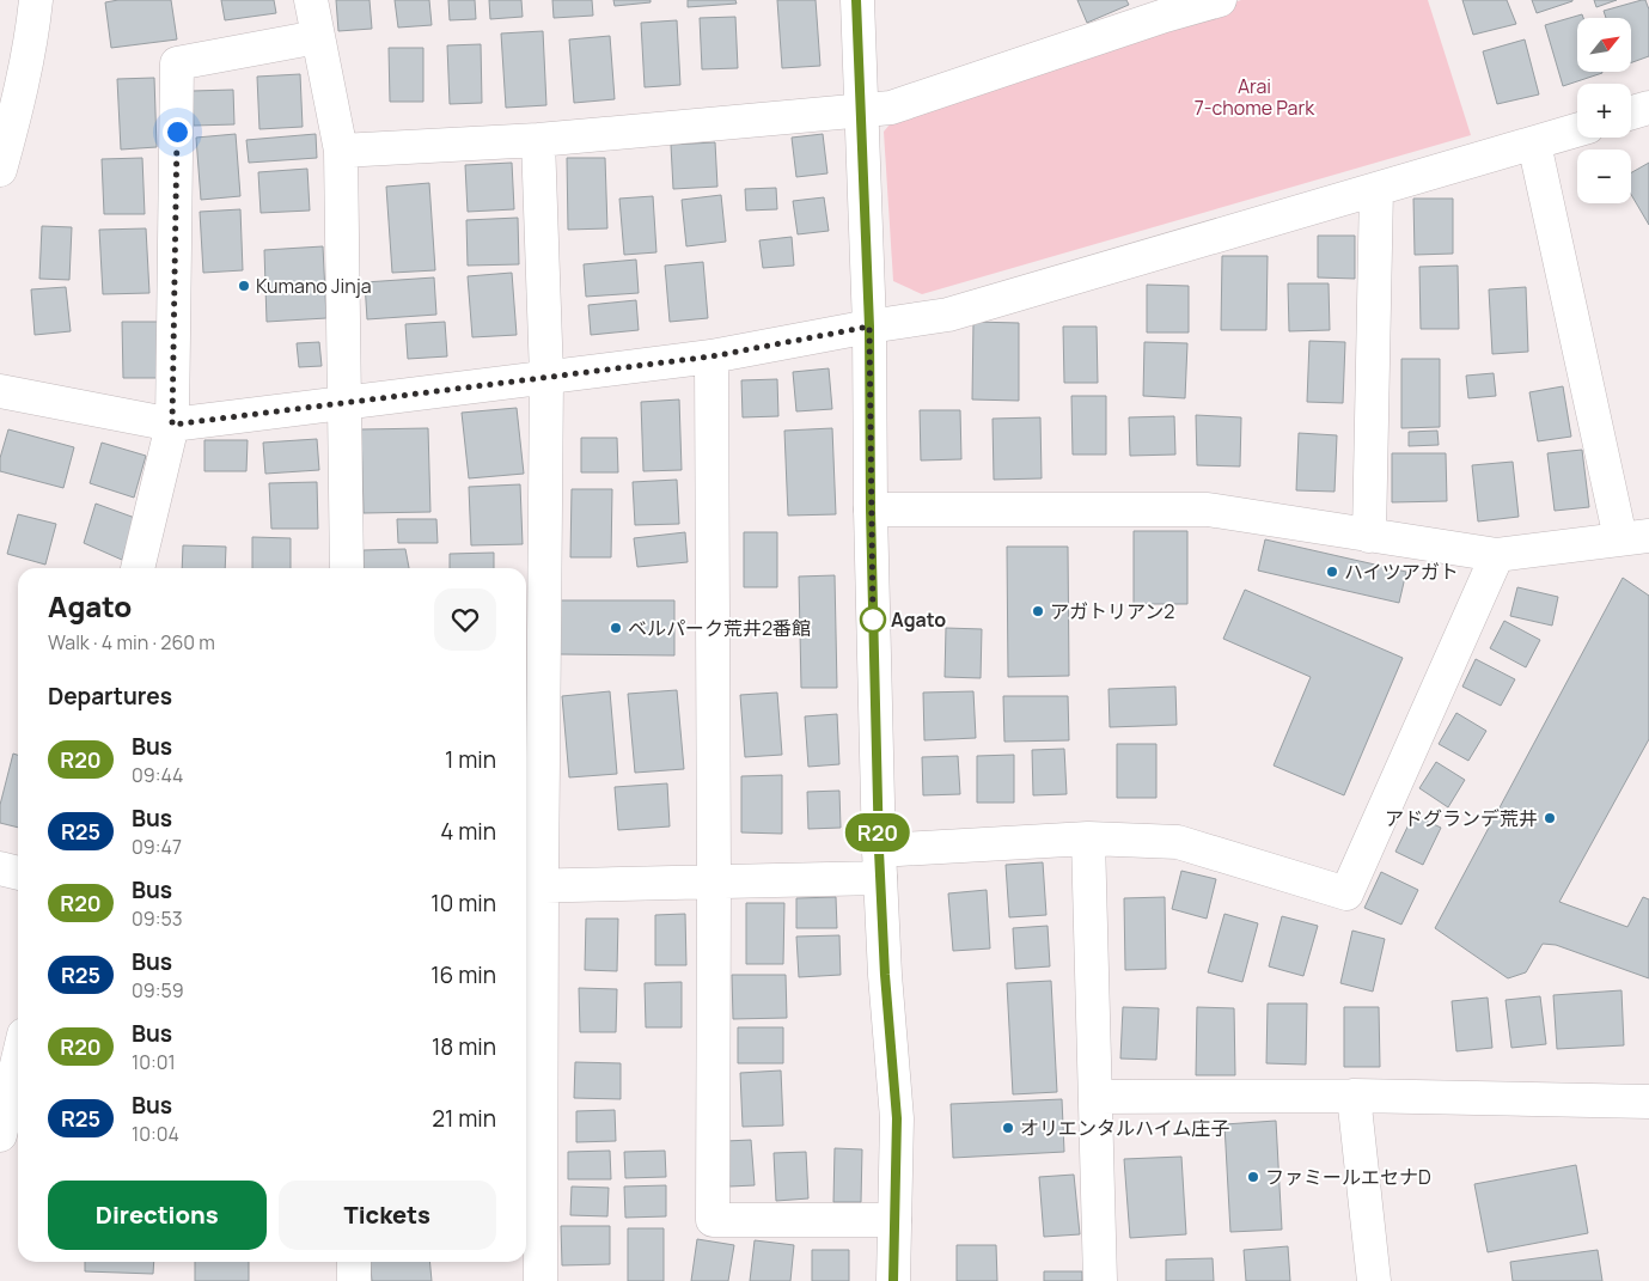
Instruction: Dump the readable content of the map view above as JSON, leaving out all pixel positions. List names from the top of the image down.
{
  "parks": ["Arai 7-chome Park"],
  "places": [
    "Kumano Jinja",
    "ハイツアガト",
    "アガトリアン2",
    "Agato",
    "ベルパーク荒井2番館",
    "アドグランデ荒井",
    "オリエンタルハイム庄子",
    "ファミールエセナD"
  ],
  "lines": ["bus line R20"],
  "north": "top right",
  "page": {
    "on_map": "R20",
    "map_buttons": ["+", "−"],
    "heading": [
      ["Agato", "Walk · 4 min · 260 m"],
      "Departures"
    ],
    "list": [
      {
        "mark": "R20",
        "name": "Bus",
        "note": "09:44",
        "value": "1 min"
      },
      {
        "mark": "R25",
        "name": "Bus",
        "note": "09:47",
        "value": "4 min"
      },
      {
        "mark": "R20",
        "name": "Bus",
        "note": "09:53",
        "value": "10 min"
      },
      {
        "mark": "R25",
        "name": "Bus",
        "note": "09:59",
        "value": "16 min"
      },
      {
        "mark": "R20",
        "name": "Bus",
        "note": "10:01",
        "value": "18 min"
      },
      {
        "mark": "R25",
        "name": "Bus",
        "note": "10:04",
        "value": "21 min"
      }
    ],
    "buttons": ["Directions", "Tickets"]
  }
}
